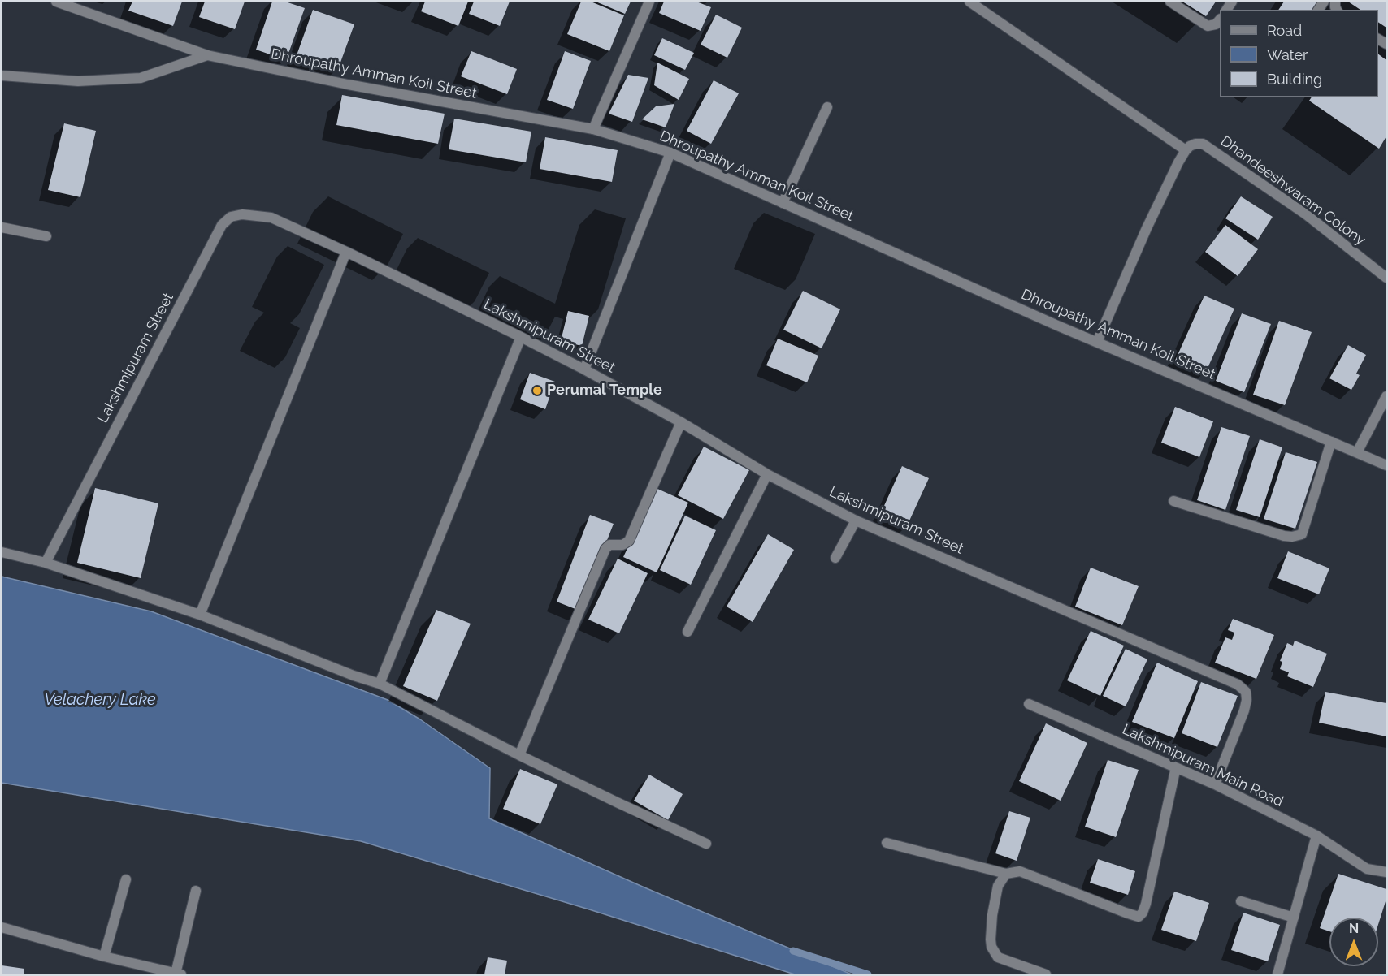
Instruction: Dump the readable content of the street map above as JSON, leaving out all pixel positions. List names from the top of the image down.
{
  "streets": {
    "street": [
      "Dhroupathy Amman Koil Street",
      "Dhandeeshwaram Colony",
      "Lakshmipuram Street",
      "Lakshmipuram Main Road"
    ]
  },
  "crossings": [
    ["Lakshmipuram Street", "Lakshmipuram Main Road"]
  ],
  "water": ["Velachery Lake"],
  "places": ["Perumal Temple"],
  "legend": ["Road", "Water", "Building"],
  "north": "top"
}
